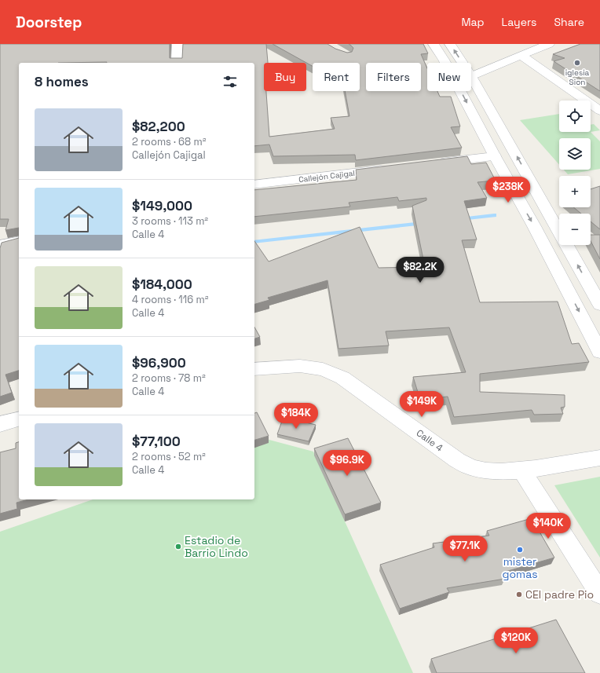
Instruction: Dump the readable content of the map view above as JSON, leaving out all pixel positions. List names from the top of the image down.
{
  "streets": {
    "street": ["Callejón Cajigal", "Calle 4"]
  },
  "places": [
    "iglesia Sion",
    "Estadio de Barrio Lindo",
    "mister gomas",
    "CEI padre Pio"
  ],
  "page": {
    "header": "Doorstep",
    "nav": ["Map", "Layers", "Share"],
    "chip": [
      "Buy",
      "Rent",
      "Filters",
      "New"
    ],
    "heading": "8 homes",
    "map_buttons": ["+", "−"],
    "list": [
      {
        "name": "$82,200",
        "note": "2 rooms · 68 m² · Callejón Cajigal"
      },
      {
        "name": "$149,000",
        "note": "3 rooms · 113 m² · Calle 4"
      },
      {
        "name": "$184,000",
        "note": "4 rooms · 116 m² · Calle 4"
      },
      {
        "name": "$96,900",
        "note": "2 rooms · 78 m² · Calle 4"
      },
      {
        "name": "$77,100",
        "note": "2 rooms · 52 m² · Calle 4"
      }
    ],
    "price": [
      "$238K",
      "$82.2K",
      "$149K",
      "$184K",
      "$96.9K",
      "$140K",
      "$77.1K",
      "$120K"
    ]
  }
}
